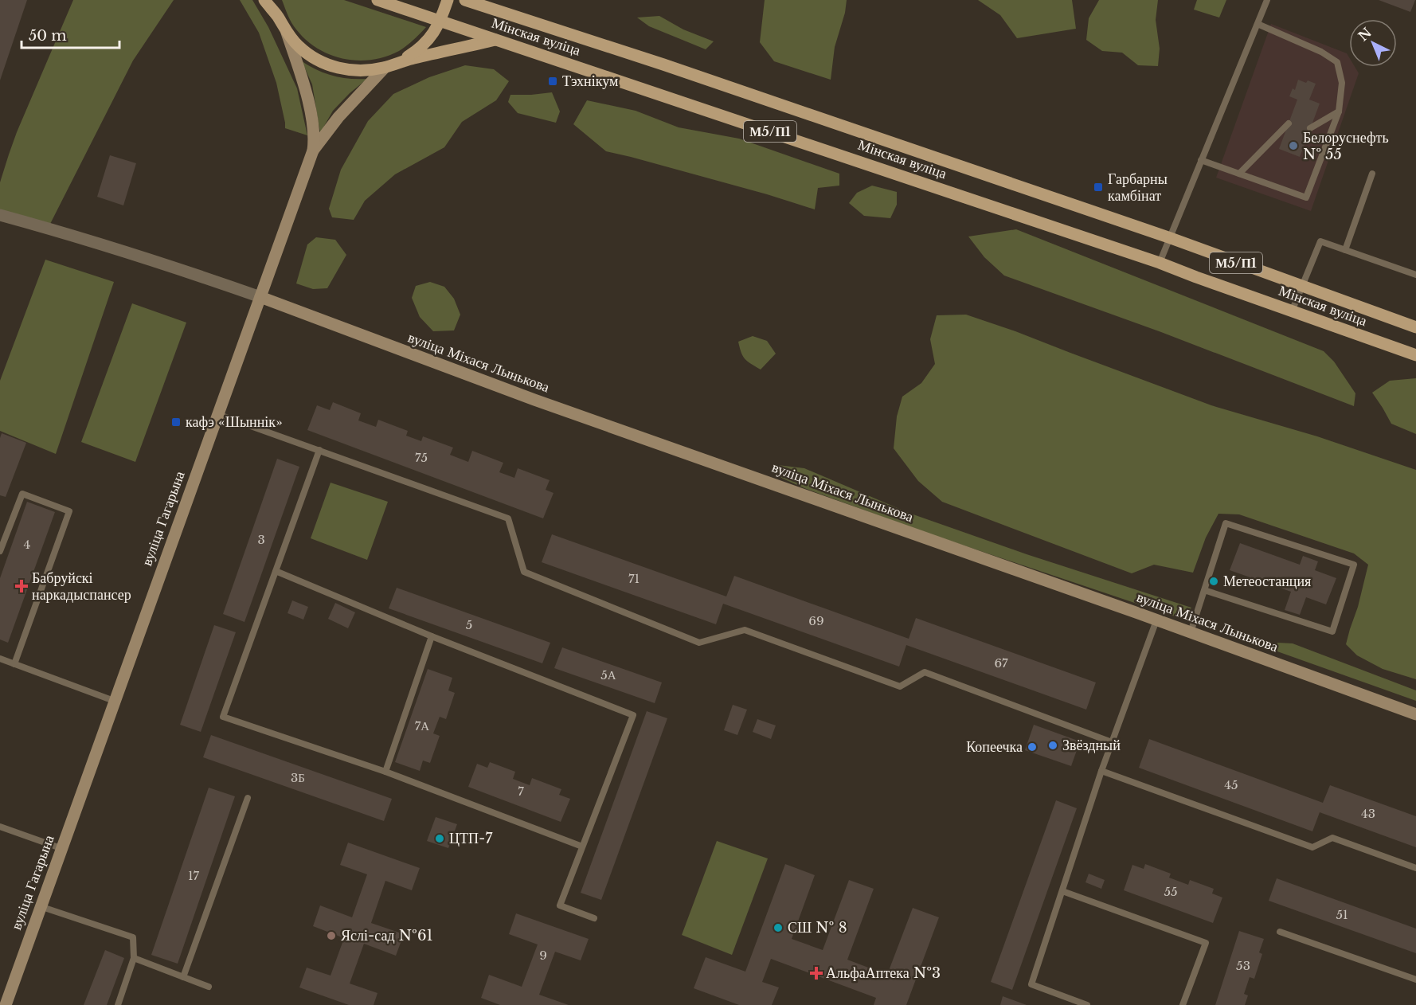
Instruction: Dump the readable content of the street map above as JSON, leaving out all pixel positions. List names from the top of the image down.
{
  "streets": {
    "main road": ["Мінская вуліца", "М5/П1"],
    "street": ["вуліца Міхася Лынькова", "вуліца Гагарына"]
  },
  "crossings": [
    ["вуліца Міхася Лынькова", "вуліца Гагарына"]
  ],
  "places": {
    "transit": ["Тэхнікум", "Гарбарны камбінат", "кафэ «Шыннік»"],
    "other": [
      "Белоруснефть № 55",
      "Метеостанция",
      "Звёздный",
      "Копеечка",
      "ЦТП-7",
      "СШ № 8",
      "Яслі-сад №61"
    ],
    "health": ["Бабруйскі наркадыспансер", "АльфаАптека №3"]
  },
  "house_numbers": [
    "75",
    "3",
    "4",
    "71",
    "69",
    "5",
    "67",
    "5А",
    "7А",
    "3Б",
    "45",
    "7",
    "43",
    "17",
    "55",
    "51",
    "9",
    "53"
  ],
  "scale_bar": "50 m",
  "north": "top left"
}
